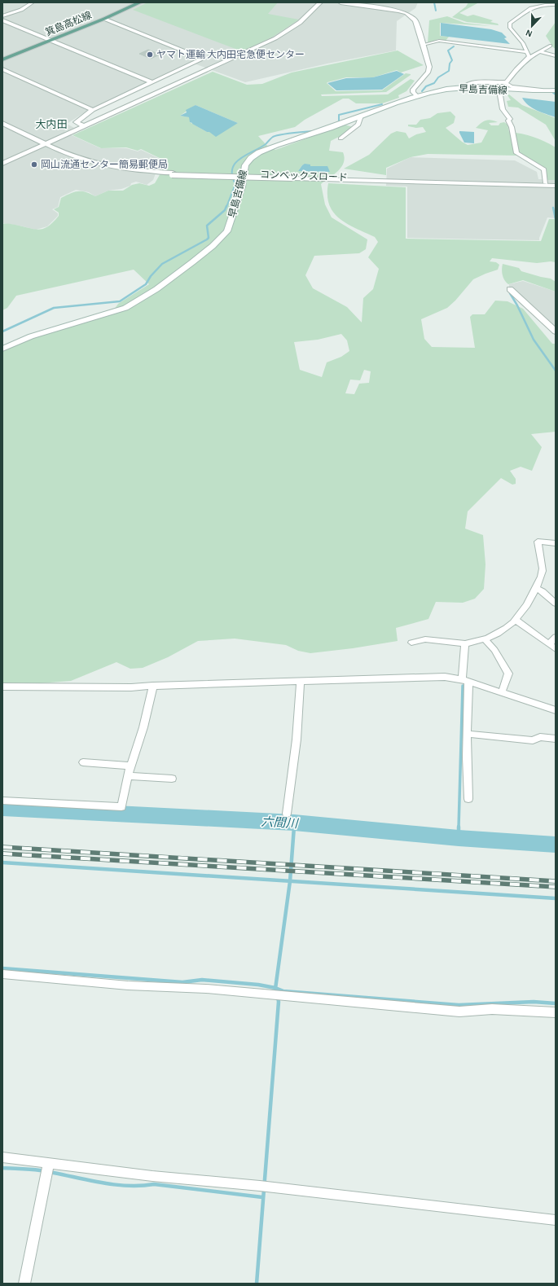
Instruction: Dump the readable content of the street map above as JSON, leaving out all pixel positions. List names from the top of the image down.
{
  "streets": {
    "main road": ["箕島高松線", "早島吉備線"],
    "street": ["コンベックスロード"]
  },
  "districts": ["大内田"],
  "water": ["六間川"],
  "places": ["ヤマト運輸 大内田宅急便センター", "岡山流通センター簡易郵便局"],
  "north": "bottom"
}
